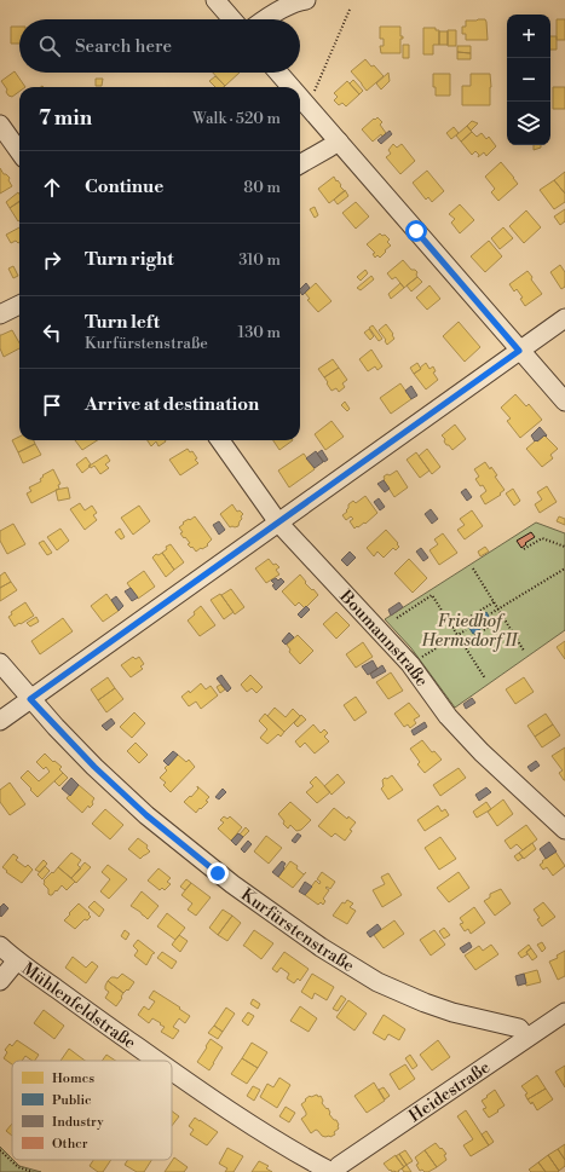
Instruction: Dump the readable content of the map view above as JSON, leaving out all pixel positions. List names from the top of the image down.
{
  "streets": {
    "street": [
      "Boumannstraße",
      "Kurfürstenstraße",
      "Mühlenfeldstraße",
      "Heidestraße"
    ]
  },
  "crossings": [
    ["Kurfürstenstraße", "Heidestraße"]
  ],
  "parks": ["Friedhof Hermsdorf II"],
  "legend": [
    "Homes",
    "Public",
    "Industry",
    "Other"
  ],
  "page": {
    "map_buttons": ["+", "−"],
    "search": "Search here",
    "heading": ["7 min", "Walk · 520 m"],
    "list": [
      ["Continue", "80 m"],
      ["Turn right", "310 m"],
      ["Turn left", "Kurfürstenstraße", "130 m"],
      "Arrive at destination"
    ]
  }
}
